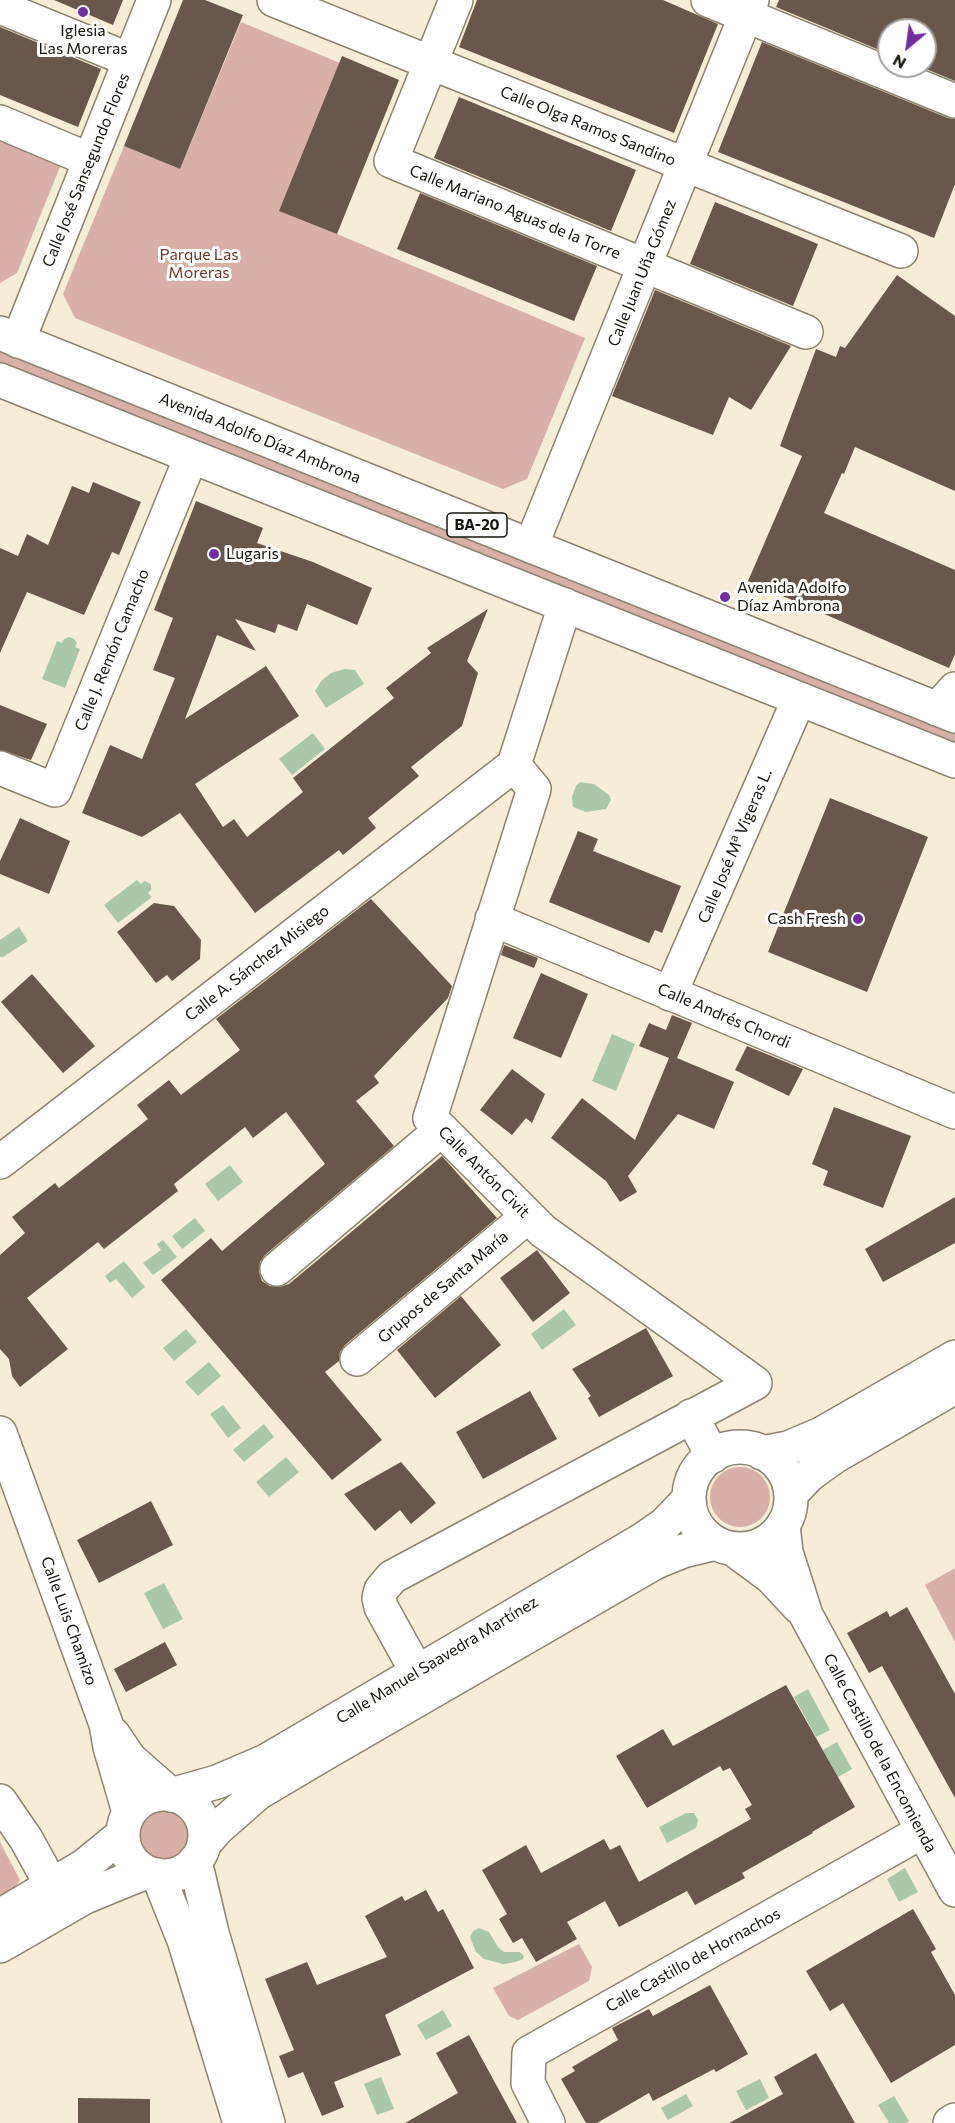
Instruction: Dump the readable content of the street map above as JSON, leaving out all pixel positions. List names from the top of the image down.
{
  "streets": {
    "main road": [
      "Calle Olga Ramos Sandino",
      "Calle José Sansegundo Flores",
      "Calle Mariano Aguas de la Torre",
      "Calle Juan Uña Gómez",
      "Avenida Adolfo Díaz Ambrona",
      "BA-20",
      "Calle J. Remón Camacho",
      "Calle José Mª Vigeras L.",
      "Calle A. Sánchez Misiego",
      "Calle Andrés Chordi",
      "Calle Antón Civit",
      "Grupos de Santa María",
      "Calle Luis Chamizo",
      "Calle Manuel Saavedra Martínez",
      "Calle Castillo de la Encomienda",
      "Calle Castillo de Hornachos"
    ]
  },
  "crossings": [
    ["Calle Olga Ramos Sandino", "Calle Mariano Aguas de la Torre"],
    ["Calle Olga Ramos Sandino", "Calle Juan Uña Gómez"],
    ["Calle José Sansegundo Flores", "Avenida Adolfo Díaz Ambrona"],
    ["Calle Mariano Aguas de la Torre", "Calle Juan Uña Gómez"],
    ["Calle Juan Uña Gómez", "Avenida Adolfo Díaz Ambrona"],
    ["BA-20", "Calle J. Remón Camacho"],
    ["BA-20", "Calle José Mª Vigeras L."],
    ["Calle José Mª Vigeras L.", "Calle Andrés Chordi"],
    ["Calle A. Sánchez Misiego", "Calle Antón Civit"],
    ["Calle Andrés Chordi", "Calle Antón Civit"],
    ["Calle Antón Civit", "Grupos de Santa María"],
    ["Calle Luis Chamizo", "Calle Manuel Saavedra Martínez"],
    ["Calle Manuel Saavedra Martínez", "Calle Castillo de la Encomienda"],
    ["Calle Castillo de la Encomienda", "Calle Castillo de Hornachos"]
  ],
  "parks": ["Parque Las Moreras"],
  "places": [
    "Iglesia Las Moreras",
    "Lugaris",
    "Avenida Adolfo Díaz Ambrona",
    "Cash Fresh"
  ],
  "north": "bottom left"
}
